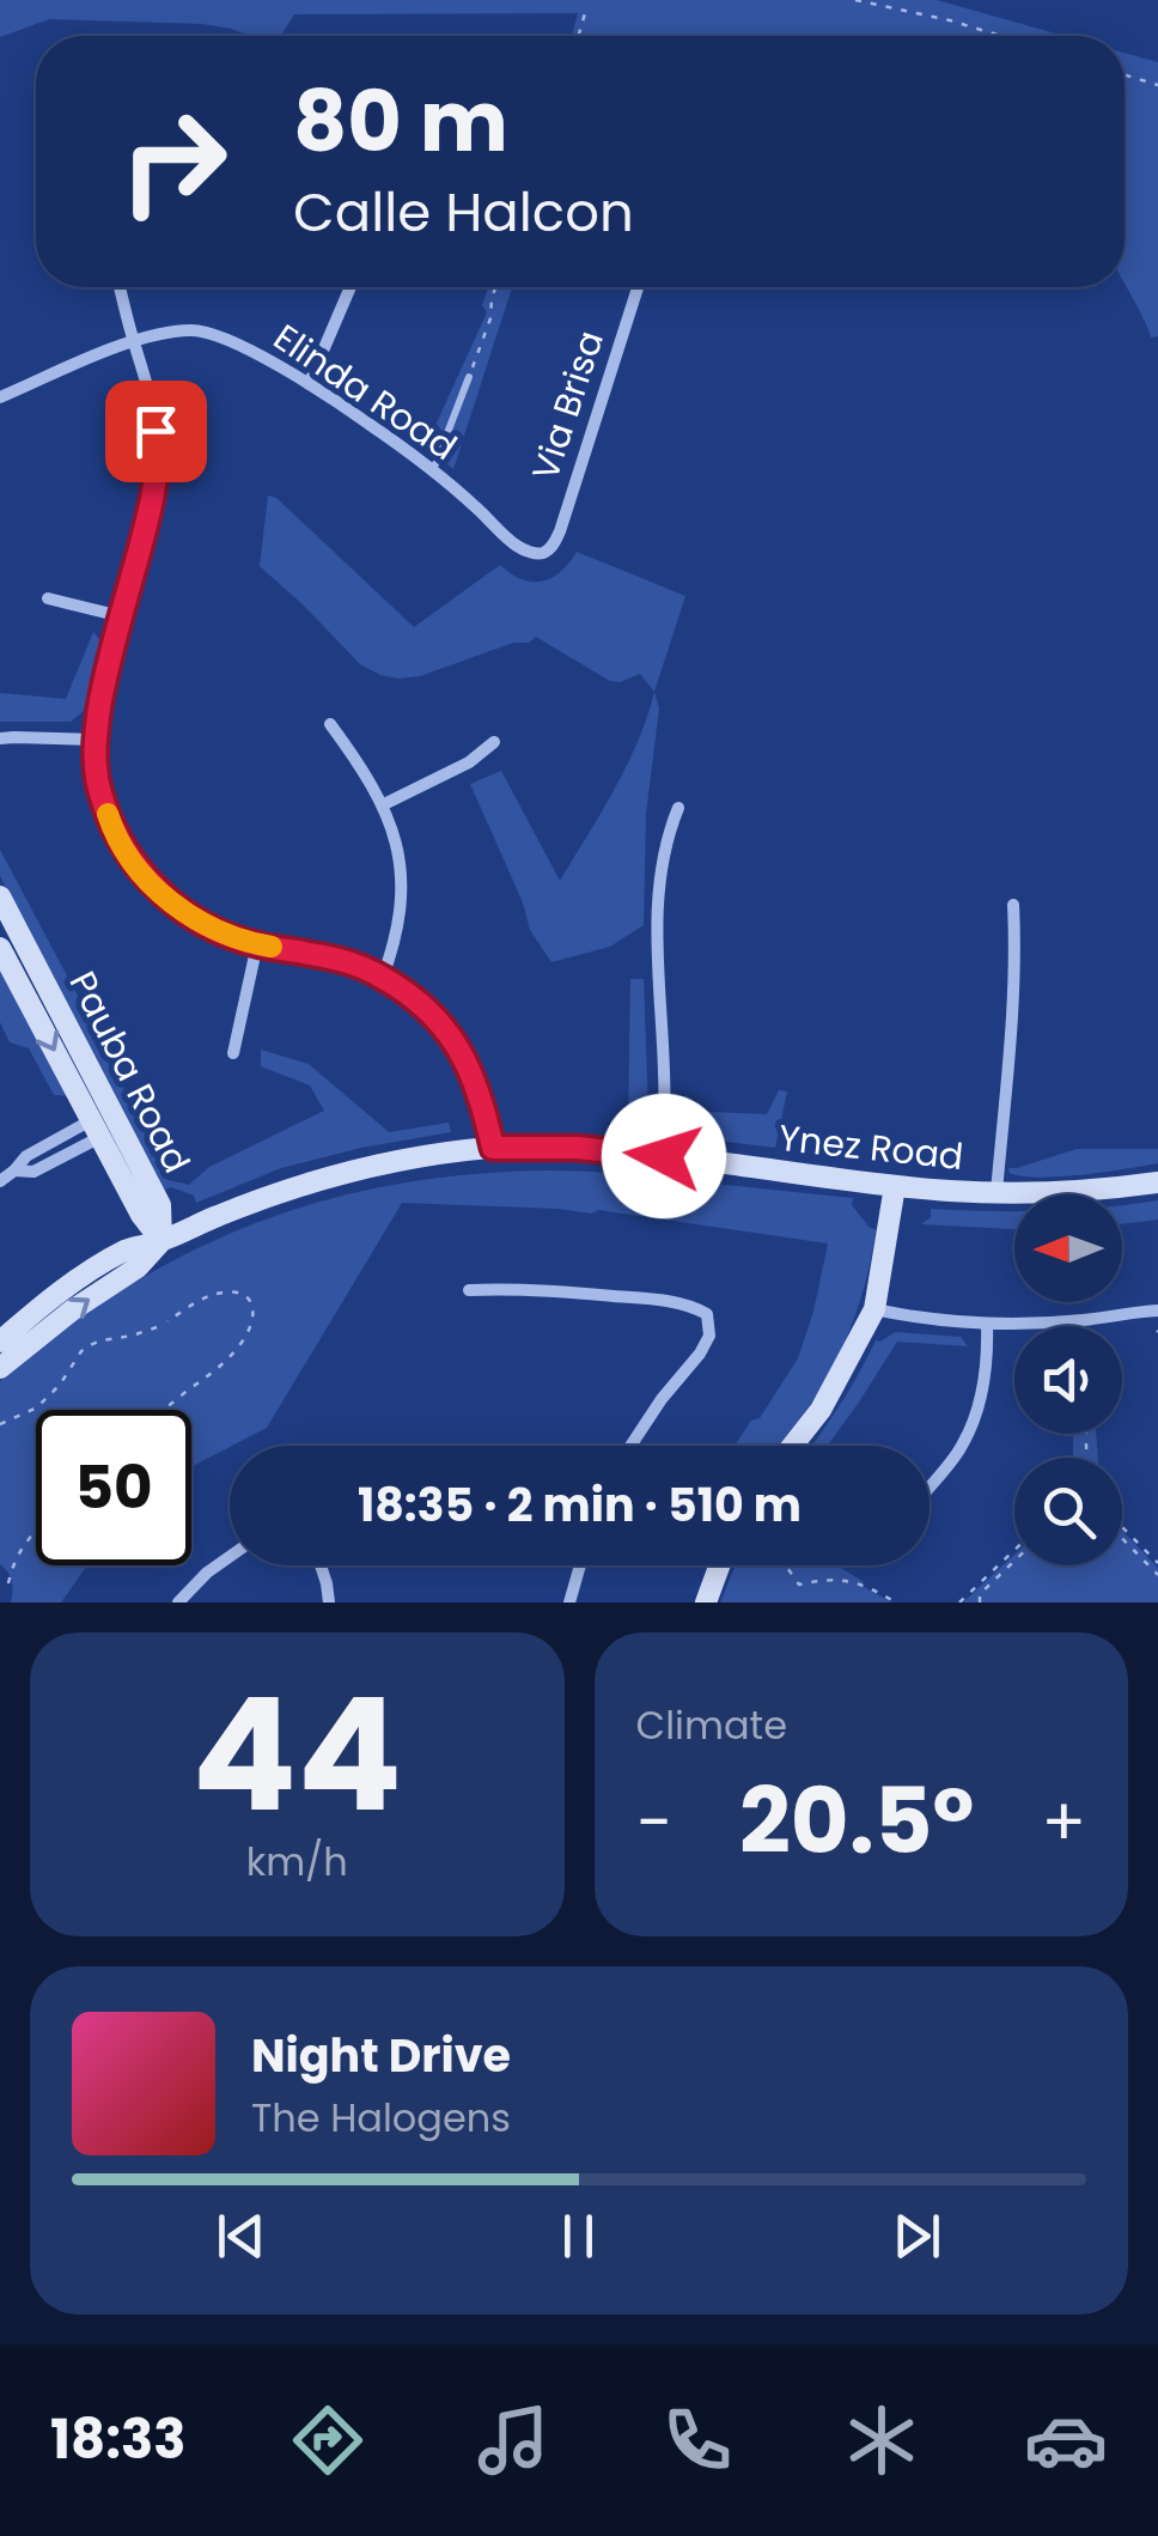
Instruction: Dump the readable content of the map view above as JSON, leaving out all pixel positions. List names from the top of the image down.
{
  "streets": {
    "main road": ["Pauba Road", "Ynez Road"],
    "street": ["Elinda Road", "Via Brisa"]
  },
  "crossings": [
    ["Elinda Road", "Via Brisa"],
    ["Pauba Road", "Ynez Road"]
  ],
  "north": "left",
  "page": {
    "turn": ["80 m", "Calle Halcon"],
    "limit": "50",
    "trip": "18:35 · 2 min · 510 m",
    "tile": [
      ["44", "km/h"],
      "Climate"
    ],
    "heat": ["−", "20.5°", "+"],
    "song": ["Night Drive", "The Halogens"],
    "tabs": "18:33"
  }
}
